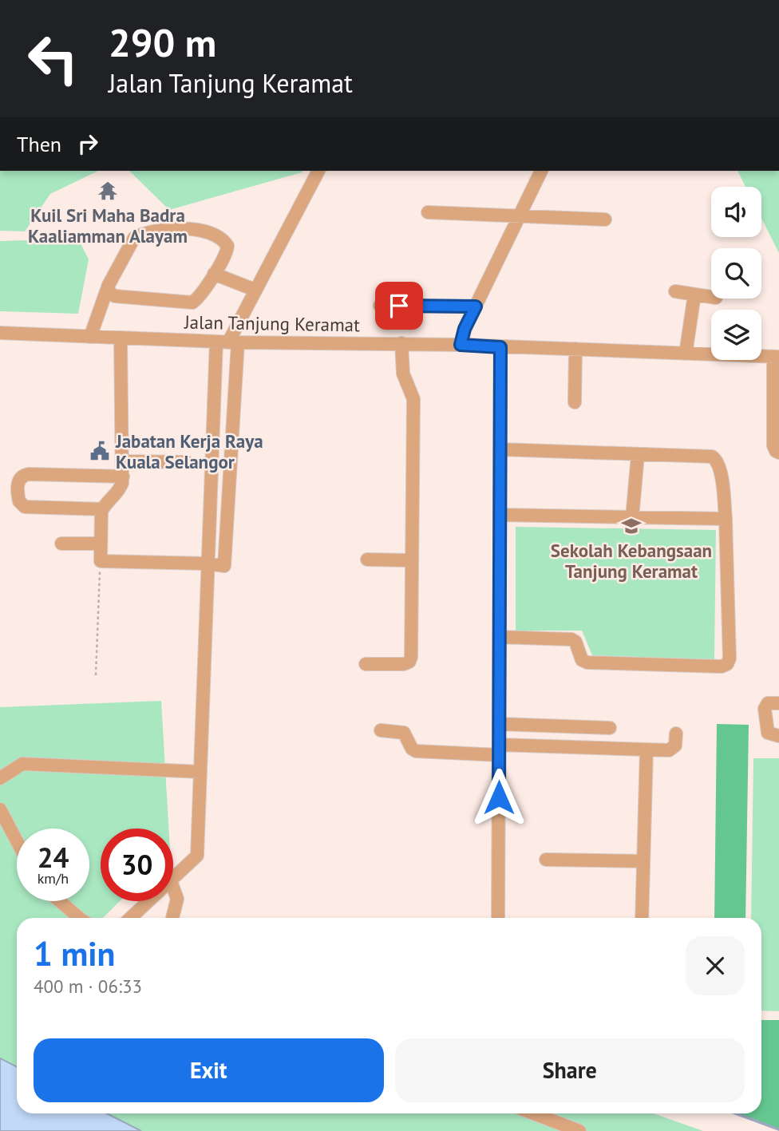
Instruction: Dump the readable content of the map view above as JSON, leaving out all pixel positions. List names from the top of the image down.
{
  "streets": {
    "street": ["Jalan Tanjung Keramat"]
  },
  "places": {
    "temple": ["Kuil Sri Maha Badra Kaaliamman Alayam"],
    "public building": ["Jabatan Kerja Raya Kuala Selangor"],
    "school or university": ["Sekolah Kebangsaan Tanjung Keramat"]
  },
  "page": {
    "turn": ["290 m", "Jalan Tanjung Keramat"],
    "then": "Then",
    "speed": "24 km/h",
    "limit": "30",
    "heading": ["1 min", "400 m · 06:33"],
    "buttons": ["Exit", "Share"]
  }
}
